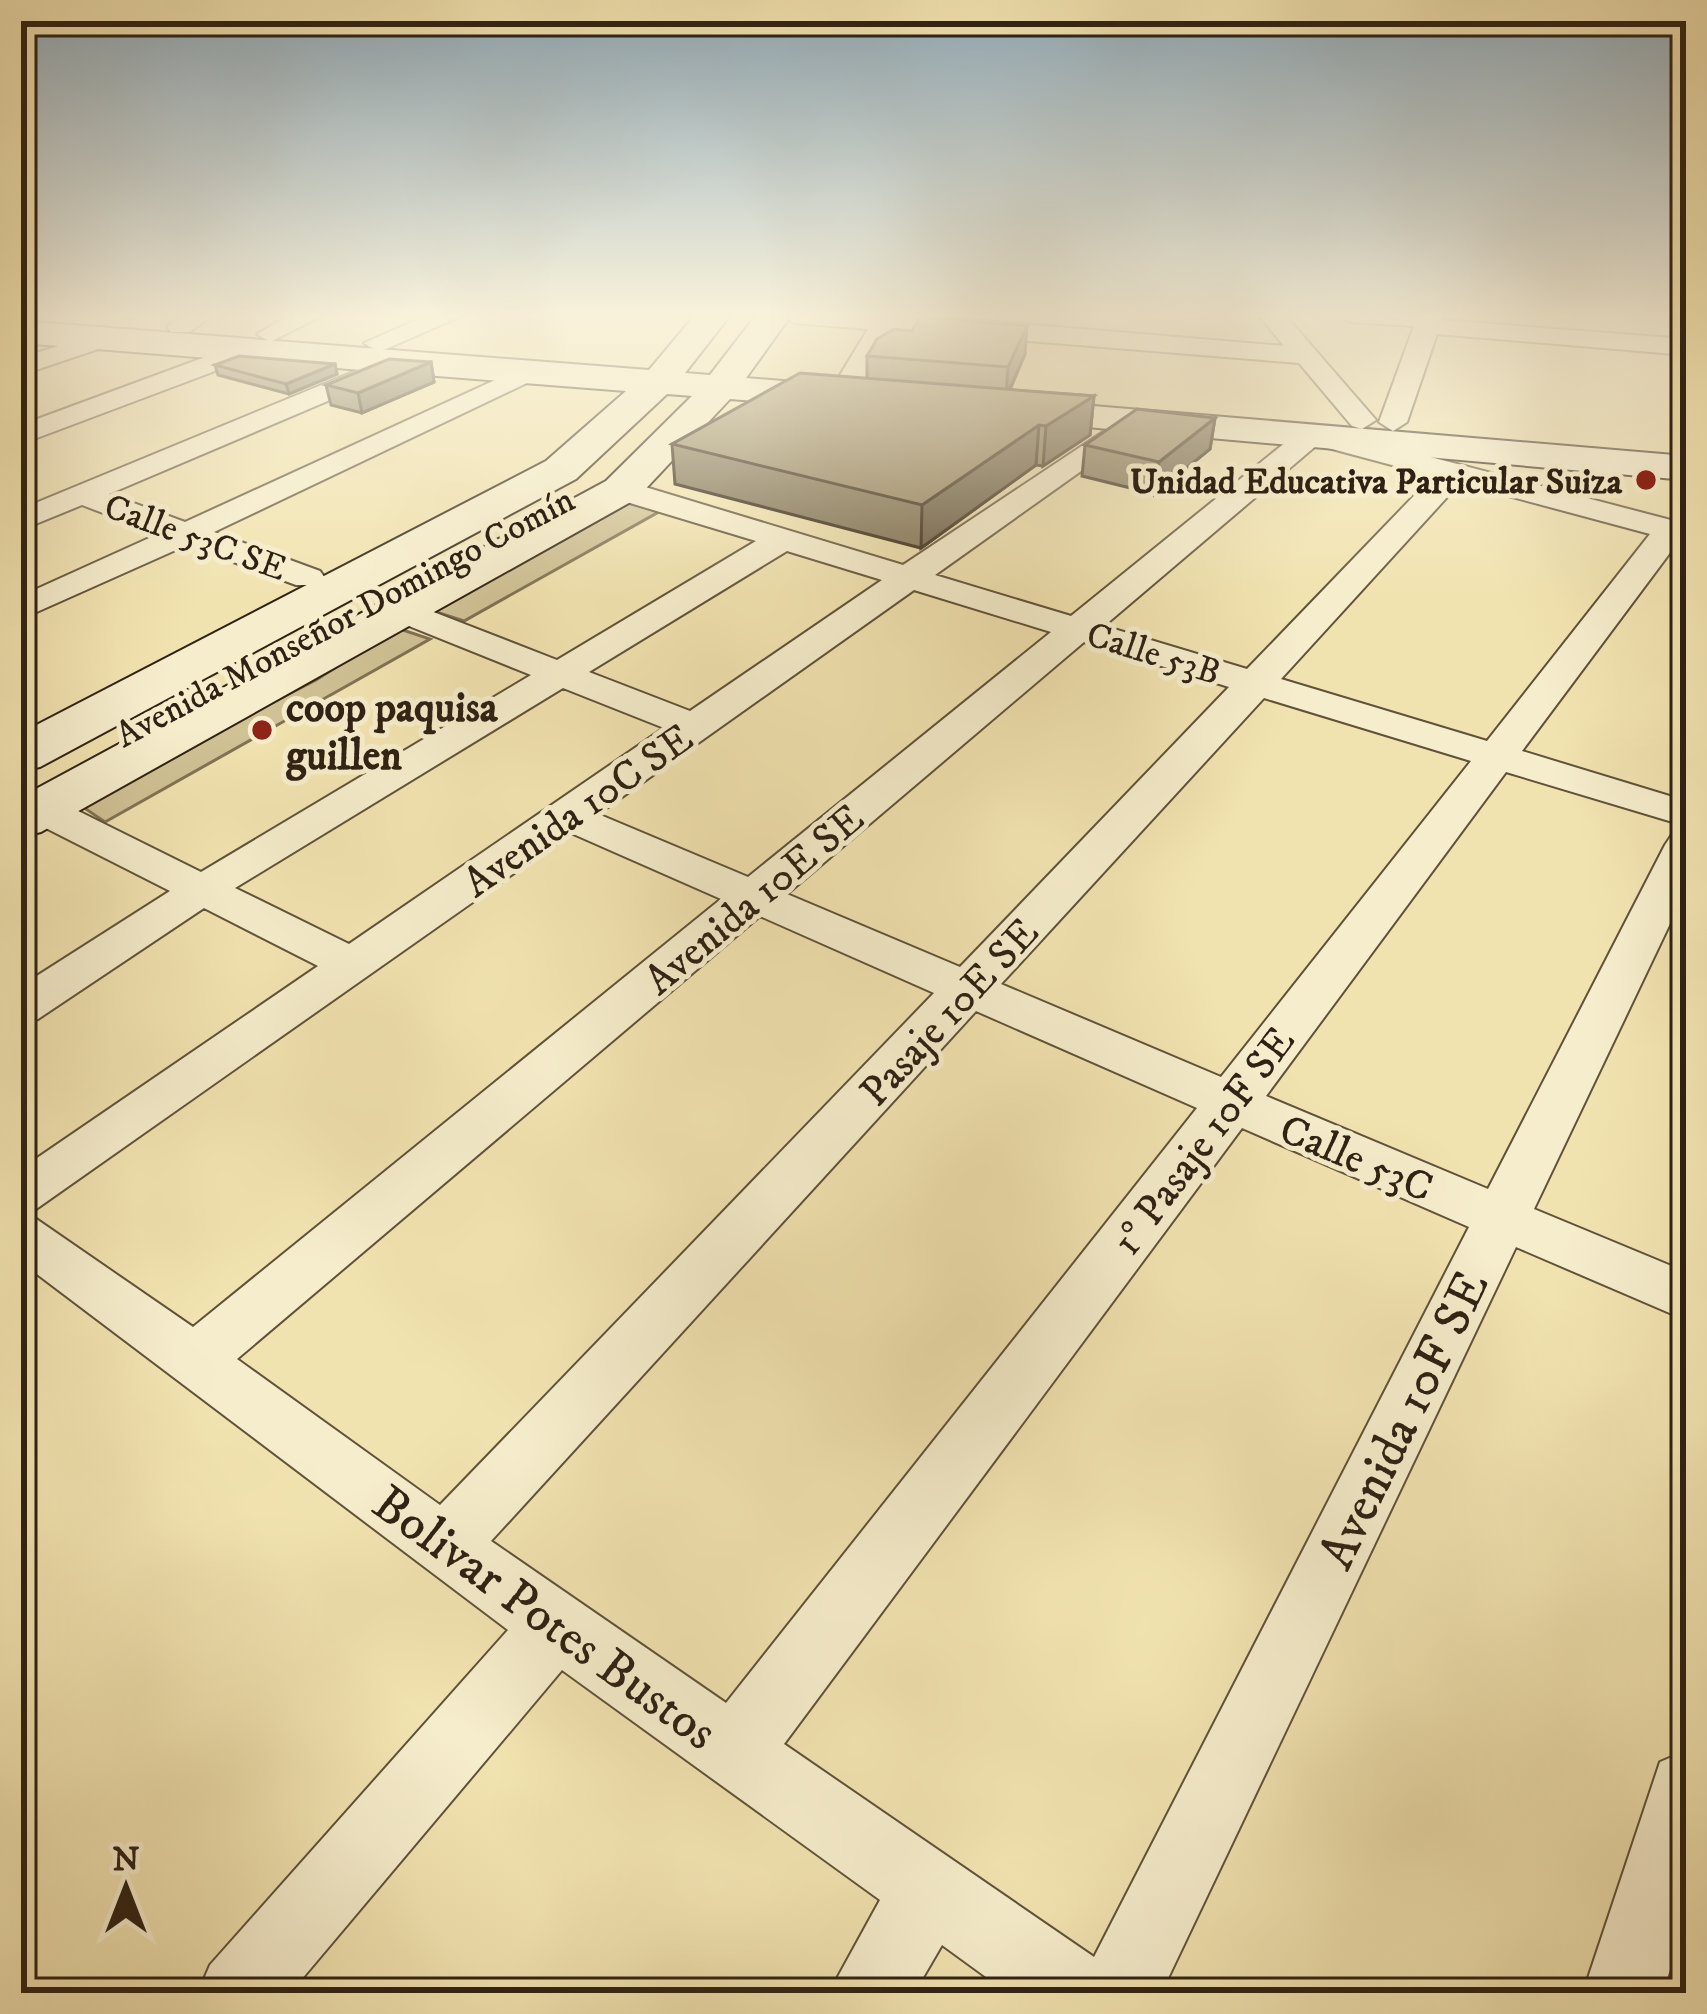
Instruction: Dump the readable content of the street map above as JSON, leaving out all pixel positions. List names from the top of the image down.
{
  "streets": {
    "main road": ["Avenida Monseñor Domingo Comín"],
    "street": [
      "Calle 53C SE",
      "Calle 53B",
      "Avenida 10C SE",
      "Avenida 10E SE",
      "Pasaje 10E SE",
      "1° Pasaje 10F SE",
      "Calle 53C",
      "Avenida 10F SE",
      "Bolivar Potes Bustos"
    ]
  },
  "crossings": [
    ["Calle 53C SE", "Avenida Monseñor Domingo Comín"],
    ["Avenida Monseñor Domingo Comín", "Calle 53B"],
    ["Calle 53B", "Avenida 10C SE"],
    ["Calle 53B", "Avenida 10E SE"],
    ["Calle 53B", "Pasaje 10E SE"],
    ["Calle 53B", "1° Pasaje 10F SE"],
    ["Avenida 10C SE", "Calle 53C"],
    ["Avenida 10E SE", "Calle 53C"],
    ["Avenida 10E SE", "Bolivar Potes Bustos"],
    ["Pasaje 10E SE", "Calle 53C"],
    ["Pasaje 10E SE", "Bolivar Potes Bustos"],
    ["1° Pasaje 10F SE", "Calle 53C"],
    ["1° Pasaje 10F SE", "Bolivar Potes Bustos"],
    ["Calle 53C", "Avenida 10F SE"]
  ],
  "places": ["Unidad Educativa Particular Suiza", "coop paquisa guillen"],
  "north": "top"
}
